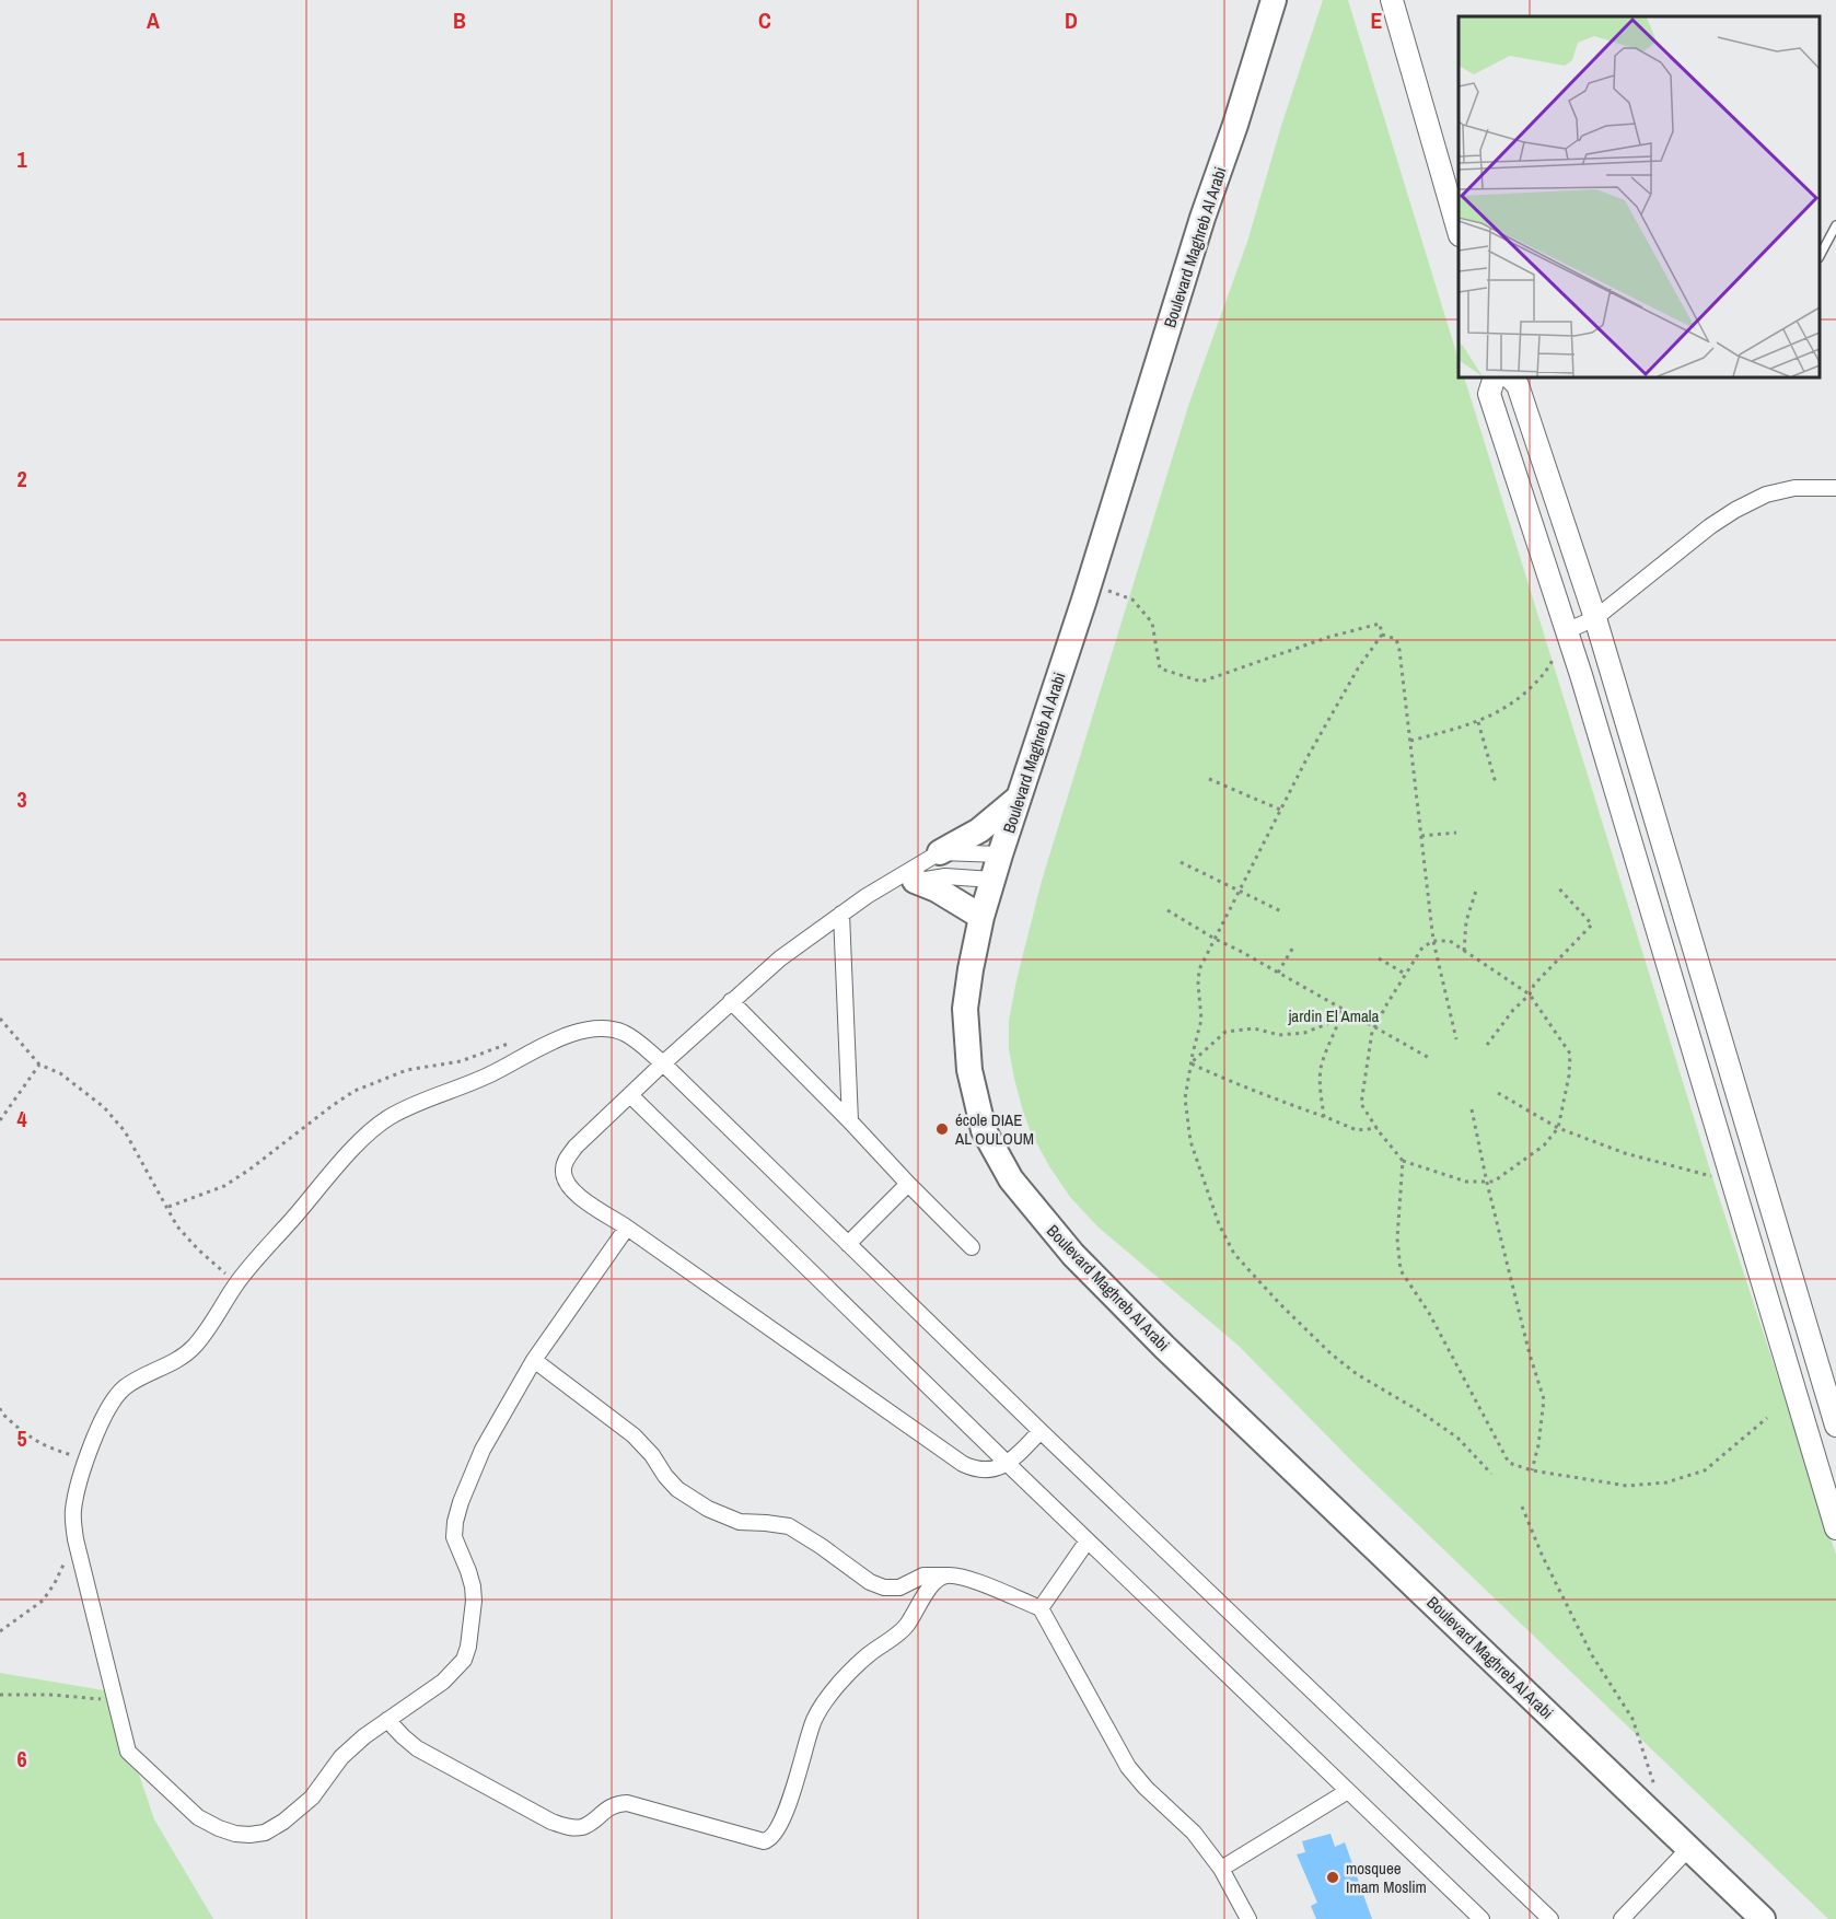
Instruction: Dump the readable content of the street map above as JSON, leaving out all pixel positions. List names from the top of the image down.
{
  "streets": {
    "main road": ["Boulevard Maghreb Al Arabi"]
  },
  "parks": ["jardin El Amala"],
  "places": ["école DIAE AL OULOUM", "mosquee Imam Moslim"],
  "grid": {
    "columns": [
      "A",
      "B",
      "C",
      "D",
      "E"
    ],
    "rows": [
      "1",
      "2",
      "3",
      "4",
      "5",
      "6"
    ]
  }
}
